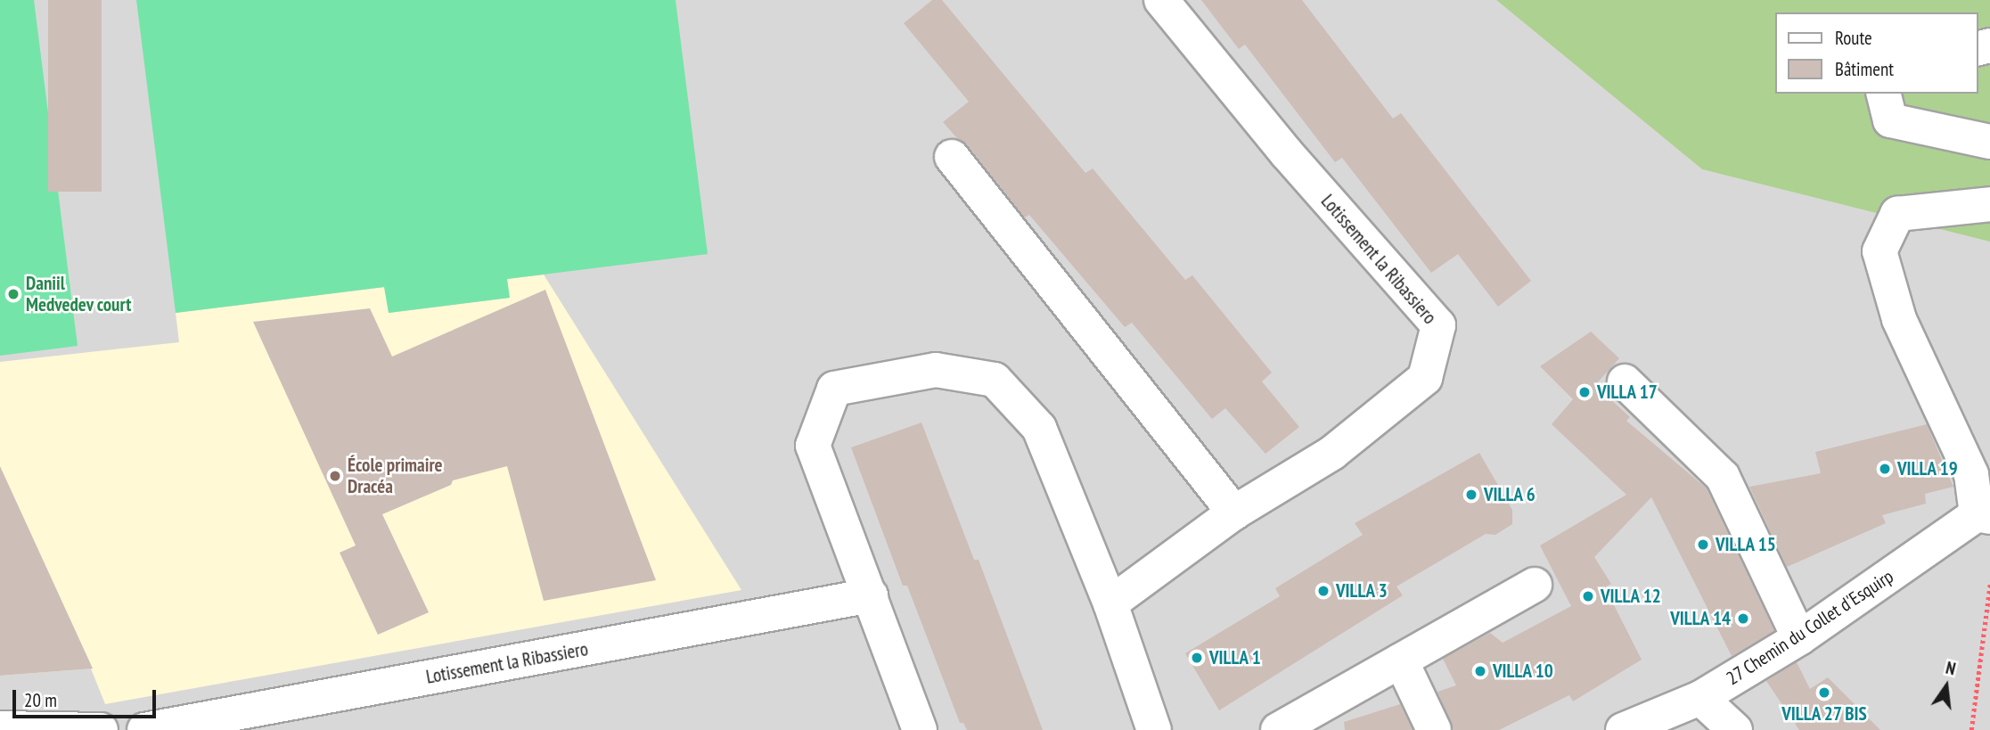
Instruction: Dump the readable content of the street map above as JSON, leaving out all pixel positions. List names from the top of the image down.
{
  "streets": {
    "street": ["Lotissement la Ribassiero", "27 Chemin du Collet d'Esquirp"]
  },
  "places": [
    "Daniil Medvedev court",
    "VILLA 17",
    "VILLA 19",
    "École primaire Dracéa",
    "VILLA 6",
    "VILLA 15",
    "VILLA 3",
    "VILLA 12",
    "VILLA 14",
    "VILLA 1",
    "VILLA 10",
    "VILLA 27 BIS"
  ],
  "legend": ["Route", "Bâtiment"],
  "scale_bar": "20 m",
  "north": "top"
}
